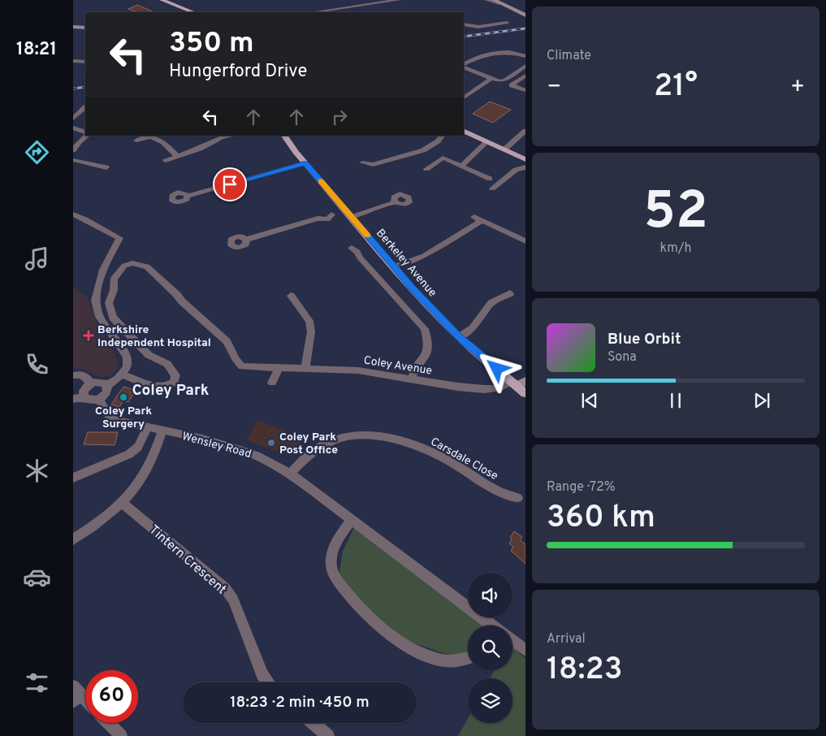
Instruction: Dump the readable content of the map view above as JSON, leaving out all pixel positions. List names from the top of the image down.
{
  "streets": {
    "main road": ["Berkeley Avenue"],
    "street": [
      "Coley Avenue",
      "Wensley Road",
      "Carsdale Close",
      "Tintern Crescent"
    ]
  },
  "crossings": [
    ["Berkeley Avenue", "Coley Avenue"],
    ["Wensley Road", "Carsdale Close"]
  ],
  "districts": ["Coley Park"],
  "places": {
    "health": ["Berkshire Independent Hospital"],
    "other": ["Coley Park Surgery", "Coley Park Post Office"]
  },
  "page": {
    "tabs": "18:21",
    "tile": [
      "Climate",
      ["52", "km/h"],
      ["Range · 72%", "360 km"],
      ["Arrival", "18:23"]
    ],
    "turn": ["350 m", "Hungerford Drive"],
    "heat": ["−", "21°", "+"],
    "song": ["Blue Orbit", "Sona"],
    "limit": "60",
    "trip": "18:23 · 2 min · 450 m"
  }
}
